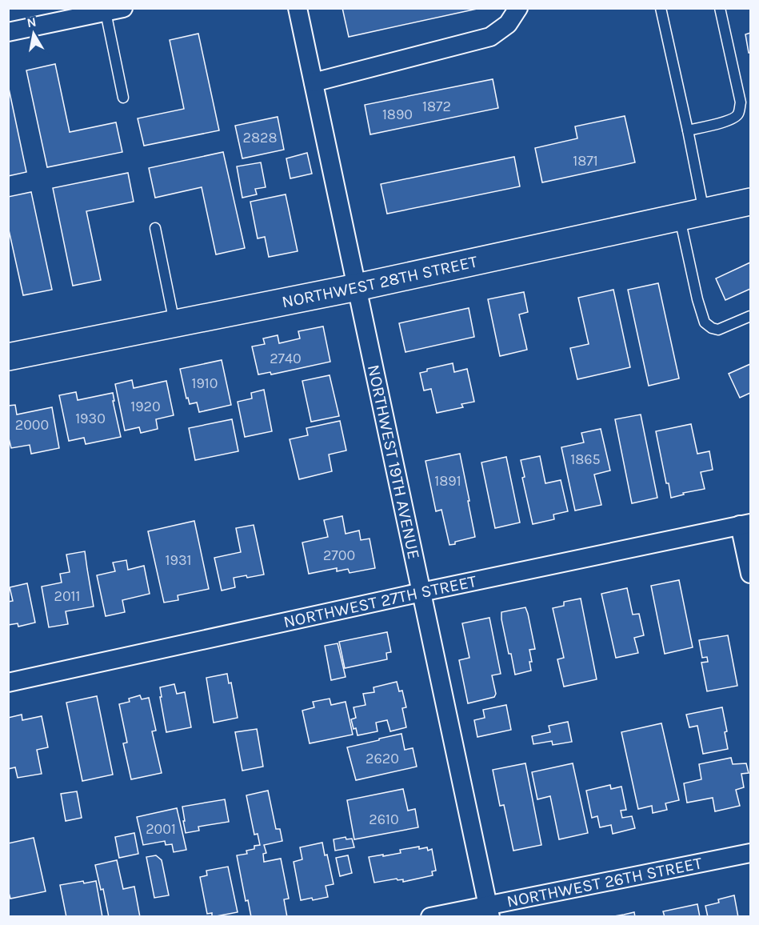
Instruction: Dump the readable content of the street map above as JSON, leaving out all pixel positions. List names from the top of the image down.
{
  "streets": {
    "street": [
      "NORTHWEST 28TH STREET",
      "NORTHWEST 19TH AVENUE",
      "NORTHWEST 27TH STREET",
      "NORTHWEST 26TH STREET"
    ]
  },
  "crossings": [
    ["NORTHWEST 28TH STREET", "NORTHWEST 19TH AVENUE"],
    ["NORTHWEST 19TH AVENUE", "NORTHWEST 27TH STREET"],
    ["NORTHWEST 19TH AVENUE", "NORTHWEST 26TH STREET"]
  ],
  "house_numbers": [
    "1872",
    "1890",
    "2828",
    "1871",
    "2740",
    "1910",
    "1920",
    "1930",
    "2000",
    "1865",
    "1891",
    "2700",
    "1931",
    "2011",
    "2620",
    "2610",
    "2001"
  ],
  "north": "top"
}
